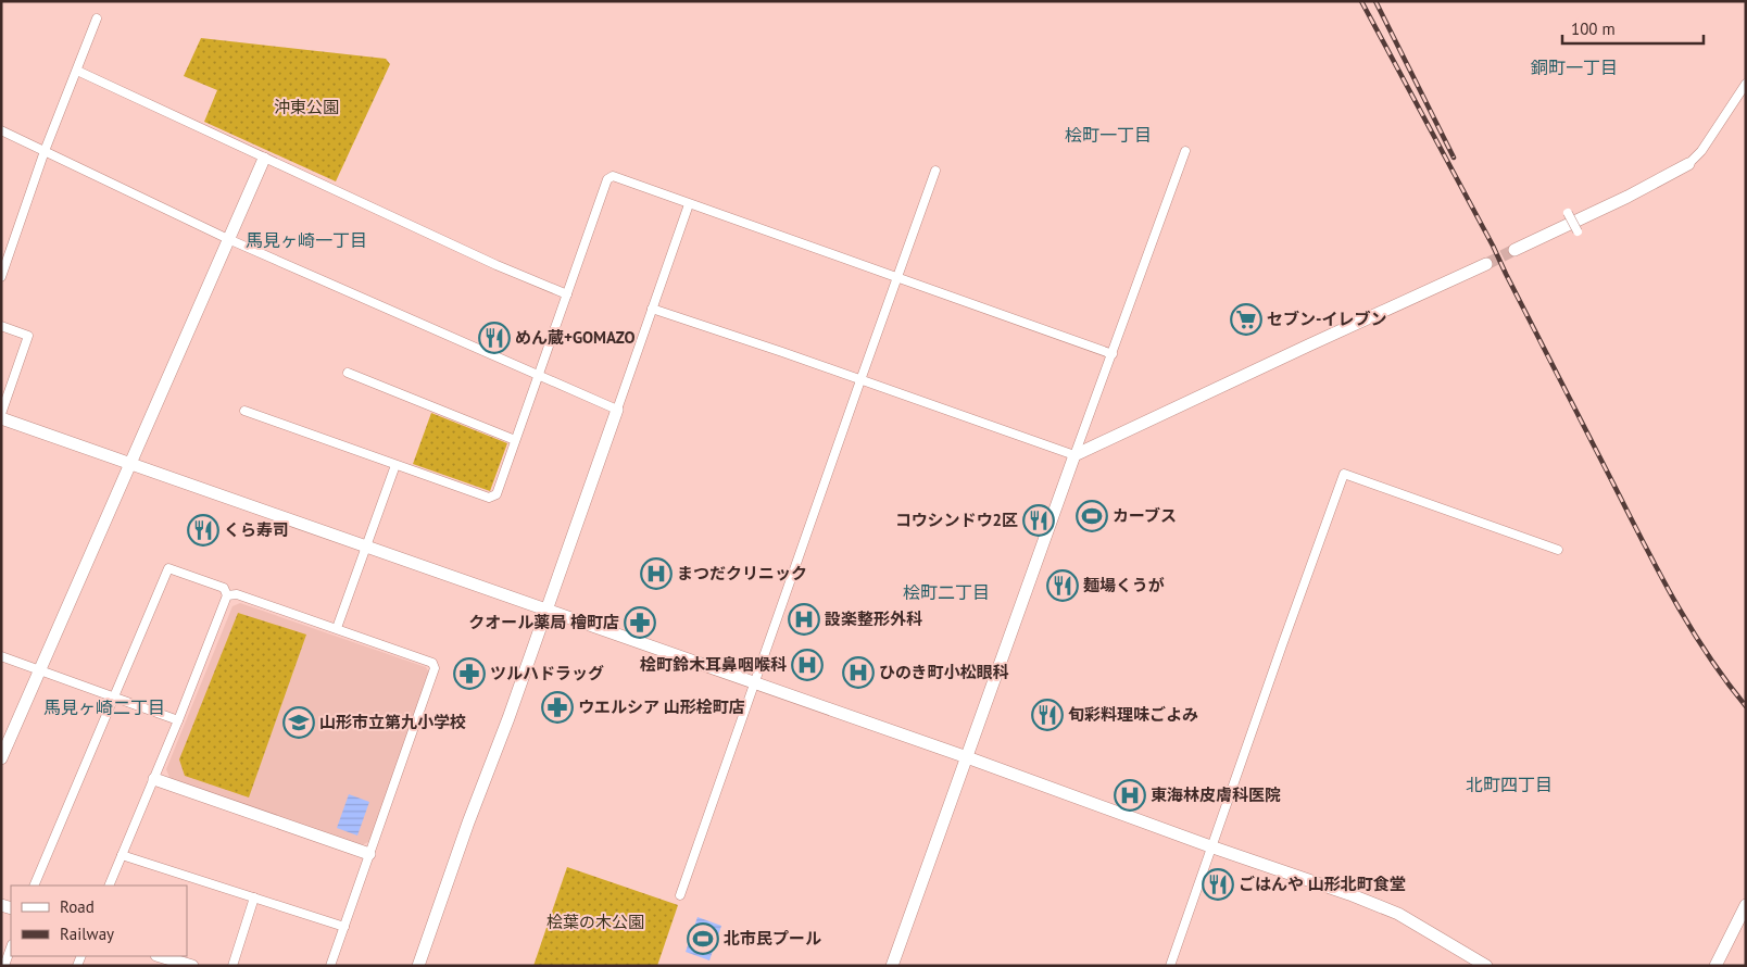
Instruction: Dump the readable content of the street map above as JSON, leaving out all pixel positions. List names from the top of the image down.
{
  "districts": [
    "銅町一丁目",
    "桧町一丁目",
    "馬見ヶ崎一丁目",
    "桧町二丁目",
    "馬見ヶ崎二丁目",
    "北町四丁目"
  ],
  "parks": ["沖東公園", "桧葉の木公園"],
  "places": {
    "supermarket": ["セブン-イレブン"],
    "restaurant": [
      "めん蔵+GOMAZO",
      "コウシンドウ2区",
      "くら寿司",
      "麺場くうが",
      "旬彩料理味ごよみ",
      "ごはんや 山形北町食堂"
    ],
    "sports": ["カーブス", "北市民プール"],
    "hospital": [
      "まつだクリニック",
      "設楽整形外科",
      "桧町鈴木耳鼻咽喉科",
      "ひのき町小松眼科",
      "東海林皮膚科医院"
    ],
    "pharmacy": ["クオール薬局 檜町店", "ツルハドラッグ", "ウエルシア 山形桧町店"],
    "school or university": ["山形市立第九小学校"]
  },
  "legend": ["Road", "Railway"],
  "scale_bar": "100 m"
}
